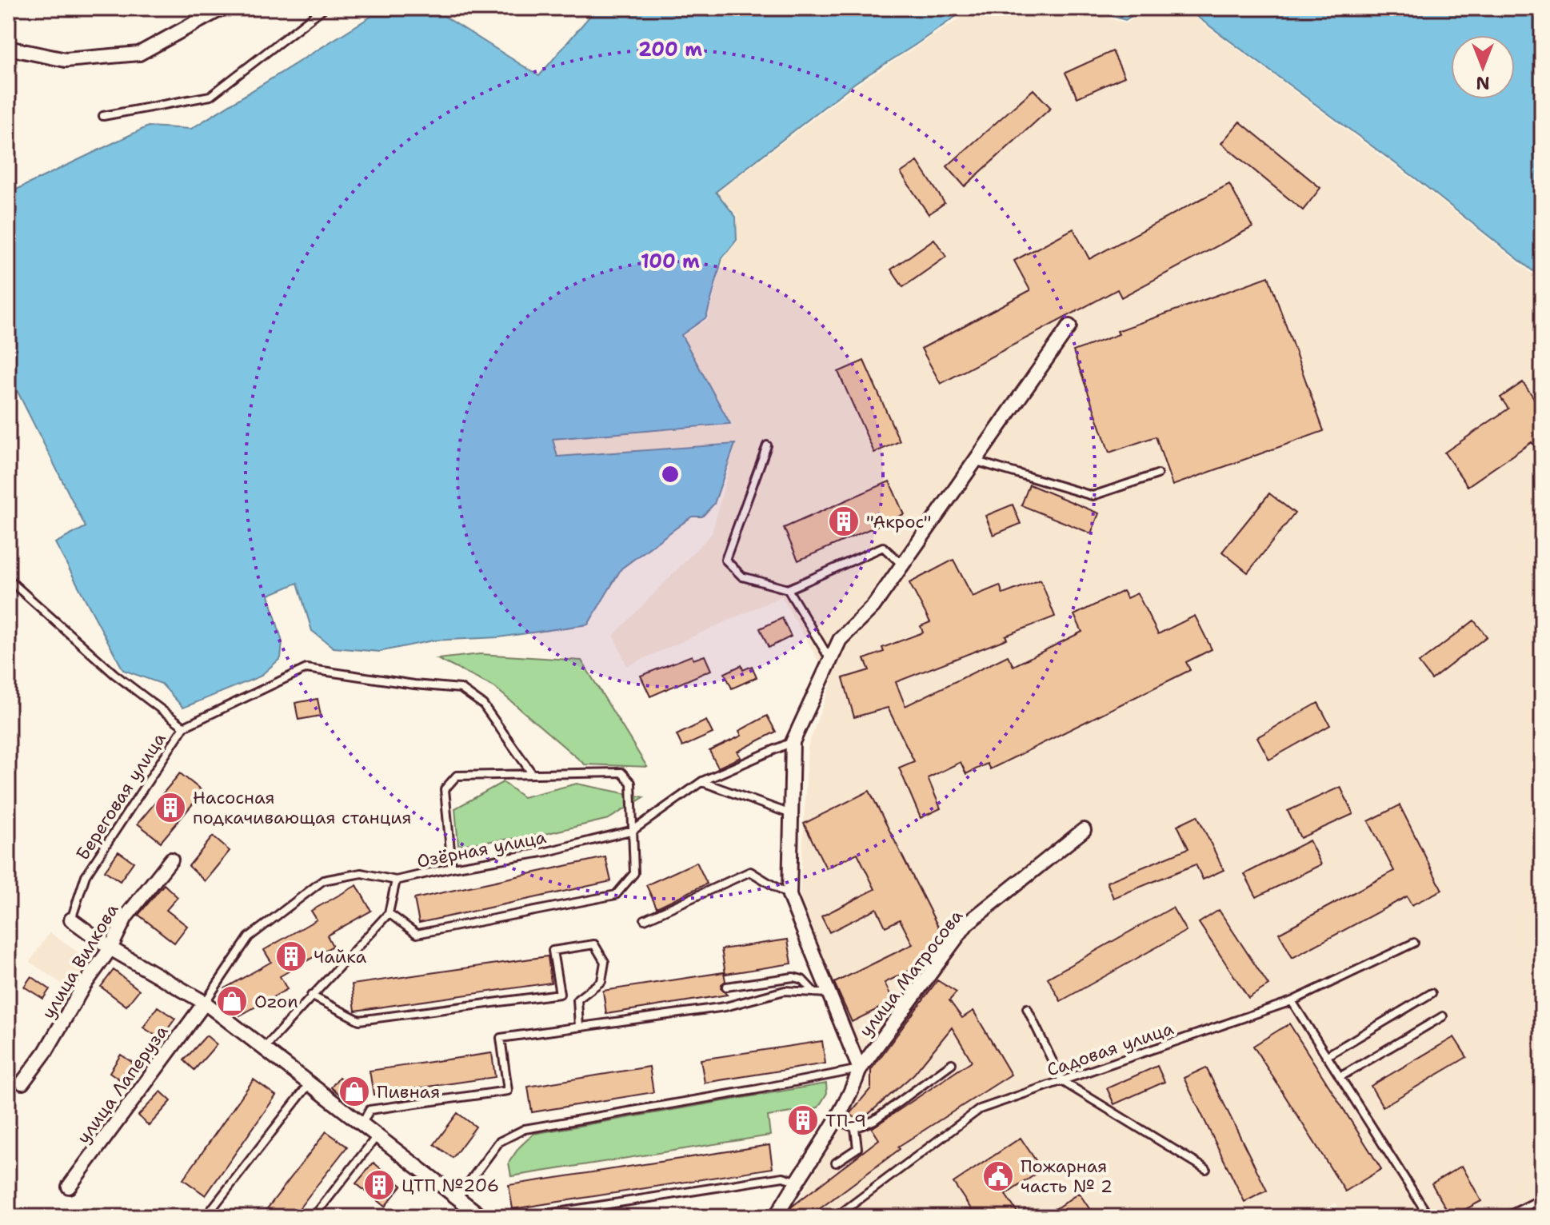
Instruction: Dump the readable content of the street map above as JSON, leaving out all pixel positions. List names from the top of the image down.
{
  "streets": {
    "street": ["улица Вилкова", "улица Матросова", "улица Лаперуза"],
    "lane": ["Береговая улица", "Озёрная улица", "Садовая улица"]
  },
  "crossings": [
    ["Озёрная улица", "улица Лаперуза"]
  ],
  "places": {
    "building": [
      "\"Акрос\"",
      "Насосная подкачивающая станция",
      "Чайка",
      "ТП-9",
      "ЦТП №206"
    ],
    "shop": ["Ozon", "Пивная"],
    "public building": ["Пожарная часть № 2"]
  },
  "north": "bottom",
  "rings": ["200 m", "100 m"]
}
